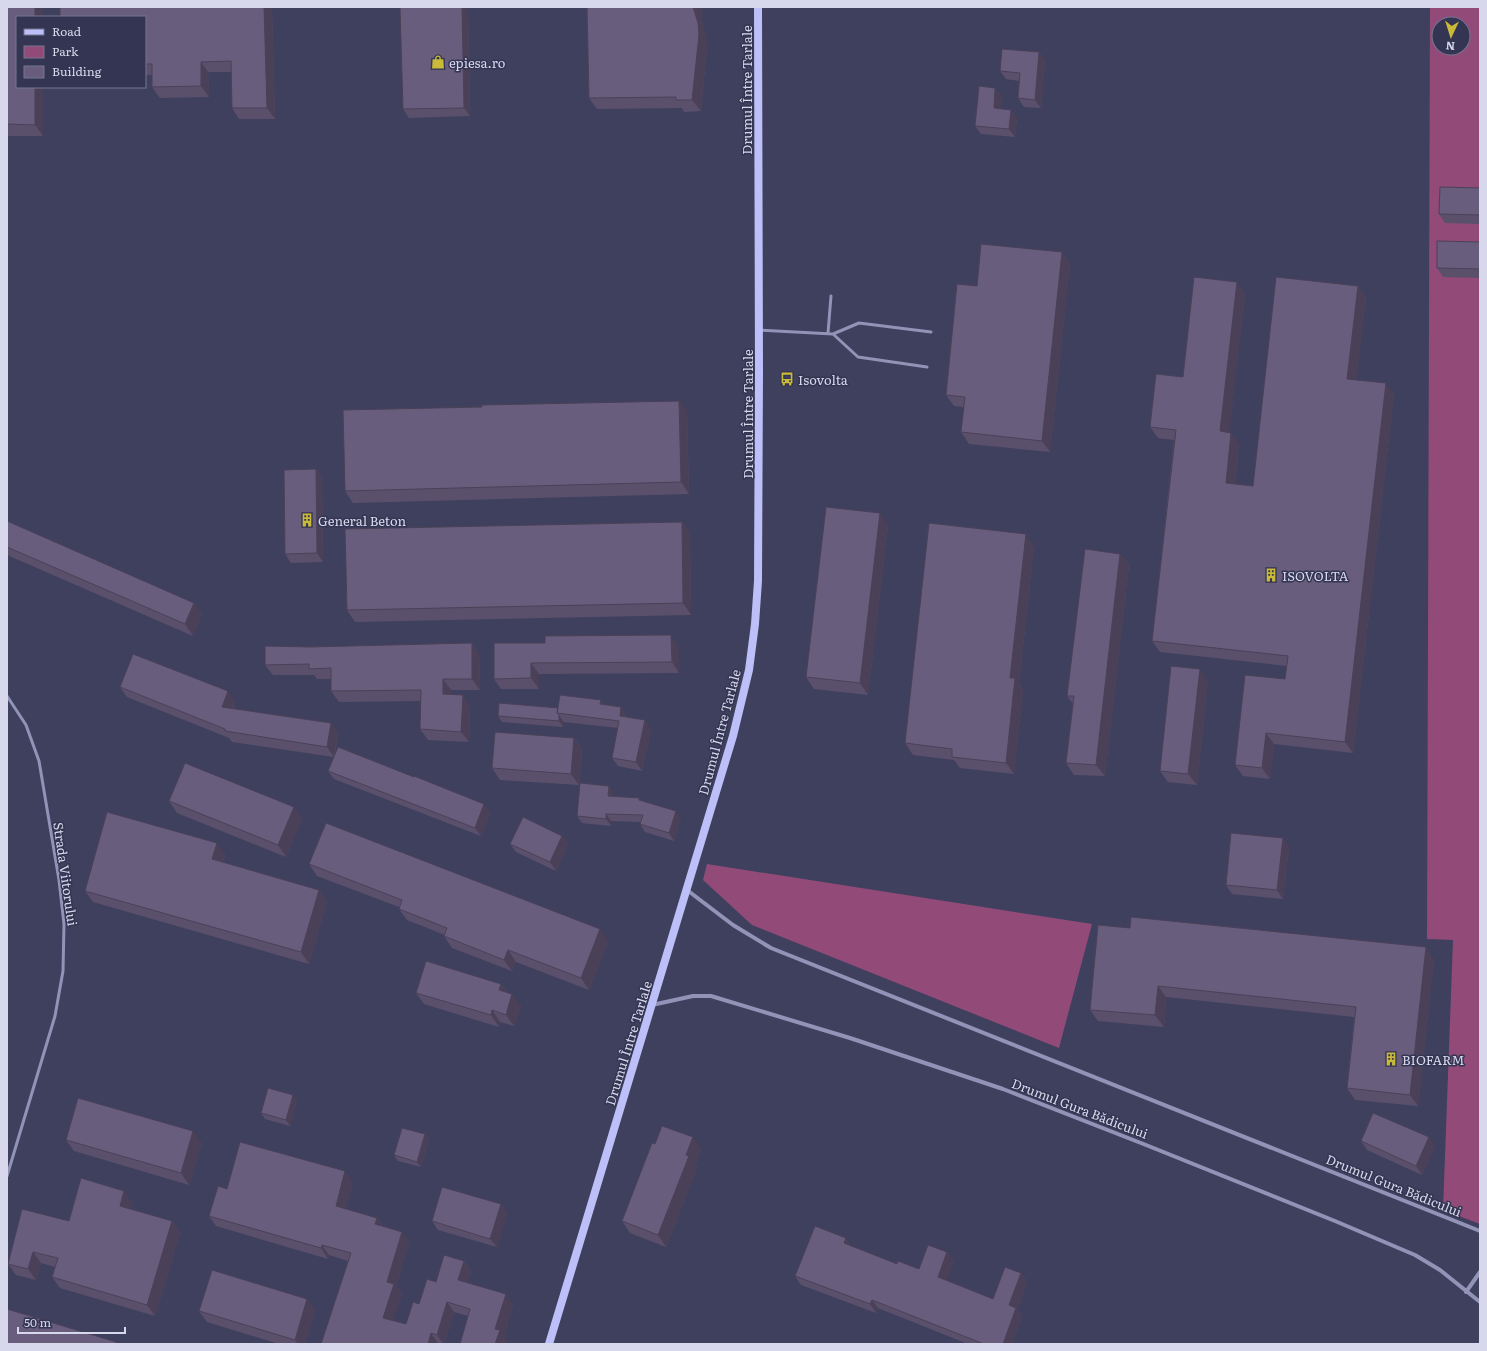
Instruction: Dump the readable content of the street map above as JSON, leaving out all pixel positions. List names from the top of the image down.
{
  "streets": {
    "main road": ["Drumul Între Tarlale"],
    "street": ["Drumul Gura Bădicului"],
    "lane": ["Strada Viitorului"]
  },
  "crossings": [
    ["Drumul Între Tarlale", "Drumul Gura Bădicului"]
  ],
  "places": {
    "shop": ["epiesa.ro"],
    "bus stop": ["Isovolta"],
    "building": ["General Beton", "ISOVOLTA", "BIOFARM"]
  },
  "legend": ["Road", "Park", "Building"],
  "scale_bar": "50 m",
  "north": "bottom"
}
